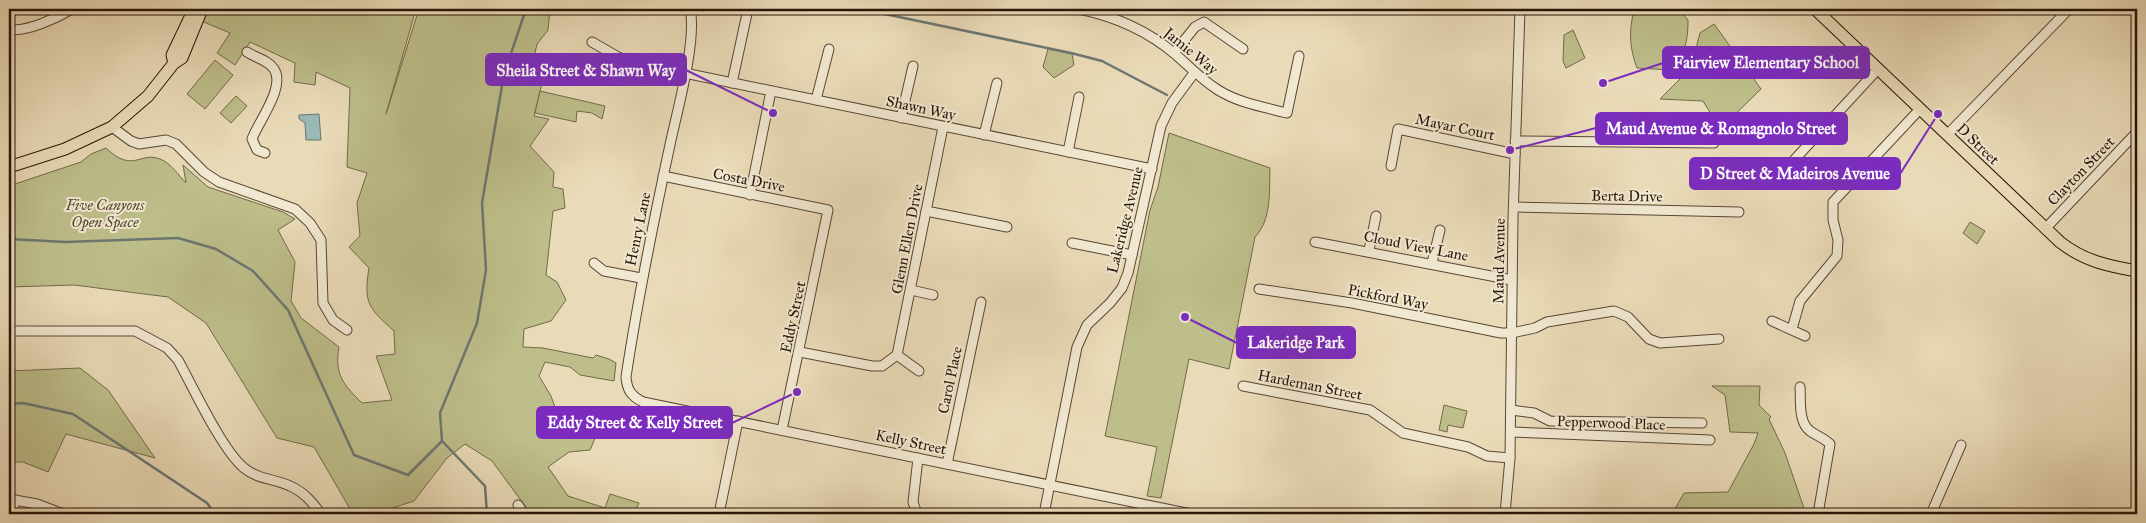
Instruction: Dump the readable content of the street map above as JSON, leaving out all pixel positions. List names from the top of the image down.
{
  "streets": {
    "main road": ["D Street"],
    "street": [
      "Jamie Way",
      "Shawn Way",
      "Mayar Court",
      "Clayton Street",
      "Costa Drive",
      "Berta Drive",
      "Lakeridge Avenue",
      "Henry Lane",
      "Glenn Ellen Drive",
      "Cloud View Lane",
      "Maud Avenue",
      "Pickford Way",
      "Eddy Street",
      "Carol Place",
      "Hardeman Street",
      "Pepperwood Place",
      "Kelly Street"
    ]
  },
  "crossings": [
    ["Jamie Way", "Lakeridge Avenue"],
    ["Shawn Way", "Lakeridge Avenue"],
    ["Shawn Way", "Henry Lane"],
    ["Shawn Way", "Glenn Ellen Drive"],
    ["Mayar Court", "Maud Avenue"],
    ["D Street", "Clayton Street"],
    ["Costa Drive", "Henry Lane"],
    ["Costa Drive", "Eddy Street"],
    ["Berta Drive", "Maud Avenue"],
    ["Lakeridge Avenue", "Kelly Street"],
    ["Henry Lane", "Kelly Street"],
    ["Cloud View Lane", "Maud Avenue"],
    ["Maud Avenue", "Pickford Way"],
    ["Maud Avenue", "Hardeman Street"],
    ["Maud Avenue", "Pepperwood Place"],
    ["Eddy Street", "Kelly Street"],
    ["Carol Place", "Kelly Street"]
  ],
  "parks": ["Five Canyons Open Space"],
  "places": [
    "Fairview Elementary School",
    "Sheila Street & Shawn Way",
    "D Street & Madeiros Avenue",
    "Maud Avenue & Romagnolo Street",
    "Lakeridge Park",
    "Eddy Street & Kelly Street"
  ]
}
